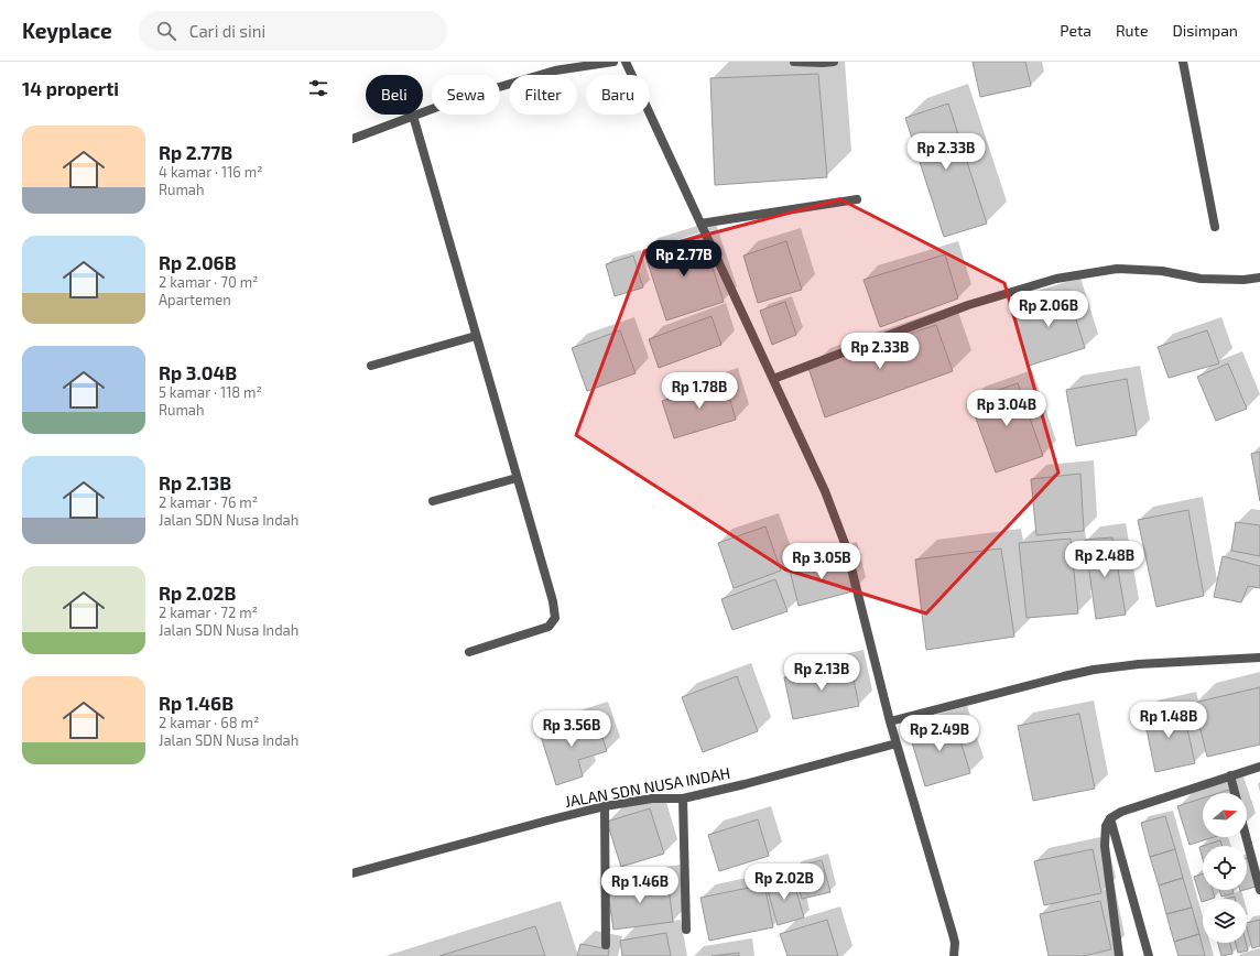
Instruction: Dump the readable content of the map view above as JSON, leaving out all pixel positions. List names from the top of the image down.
{
  "streets": {
    "street": ["JALAN SDN NUSA INDAH"]
  },
  "north": "right",
  "page": {
    "header": "Keyplace",
    "search": "Cari di sini",
    "nav": ["Peta", "Rute", "Disimpan"],
    "heading": "14 properti",
    "chip": [
      "Beli",
      "Sewa",
      "Filter",
      "Baru"
    ],
    "list": [
      {
        "name": "Rp 2.77B",
        "note": "4 kamar · 116 m² · Rumah"
      },
      {
        "name": "Rp 2.06B",
        "note": "2 kamar · 70 m² · Apartemen"
      },
      {
        "name": "Rp 3.04B",
        "note": "5 kamar · 118 m² · Rumah"
      },
      {
        "name": "Rp 2.13B",
        "note": "2 kamar · 76 m² · Jalan SDN Nusa Indah"
      },
      {
        "name": "Rp 2.02B",
        "note": "2 kamar · 72 m² · Jalan SDN Nusa Indah"
      },
      {
        "name": "Rp 1.46B",
        "note": "2 kamar · 68 m² · Jalan SDN Nusa Indah"
      }
    ],
    "price": [
      "Rp 2.33B",
      "Rp 2.77B",
      "Rp 2.06B",
      "Rp 2.33B",
      "Rp 1.78B",
      "Rp 3.04B",
      "Rp 2.48B",
      "Rp 3.05B",
      "Rp 2.13B",
      "Rp 1.48B",
      "Rp 3.56B",
      "Rp 2.49B",
      "Rp 2.02B",
      "Rp 1.46B"
    ]
  }
}
